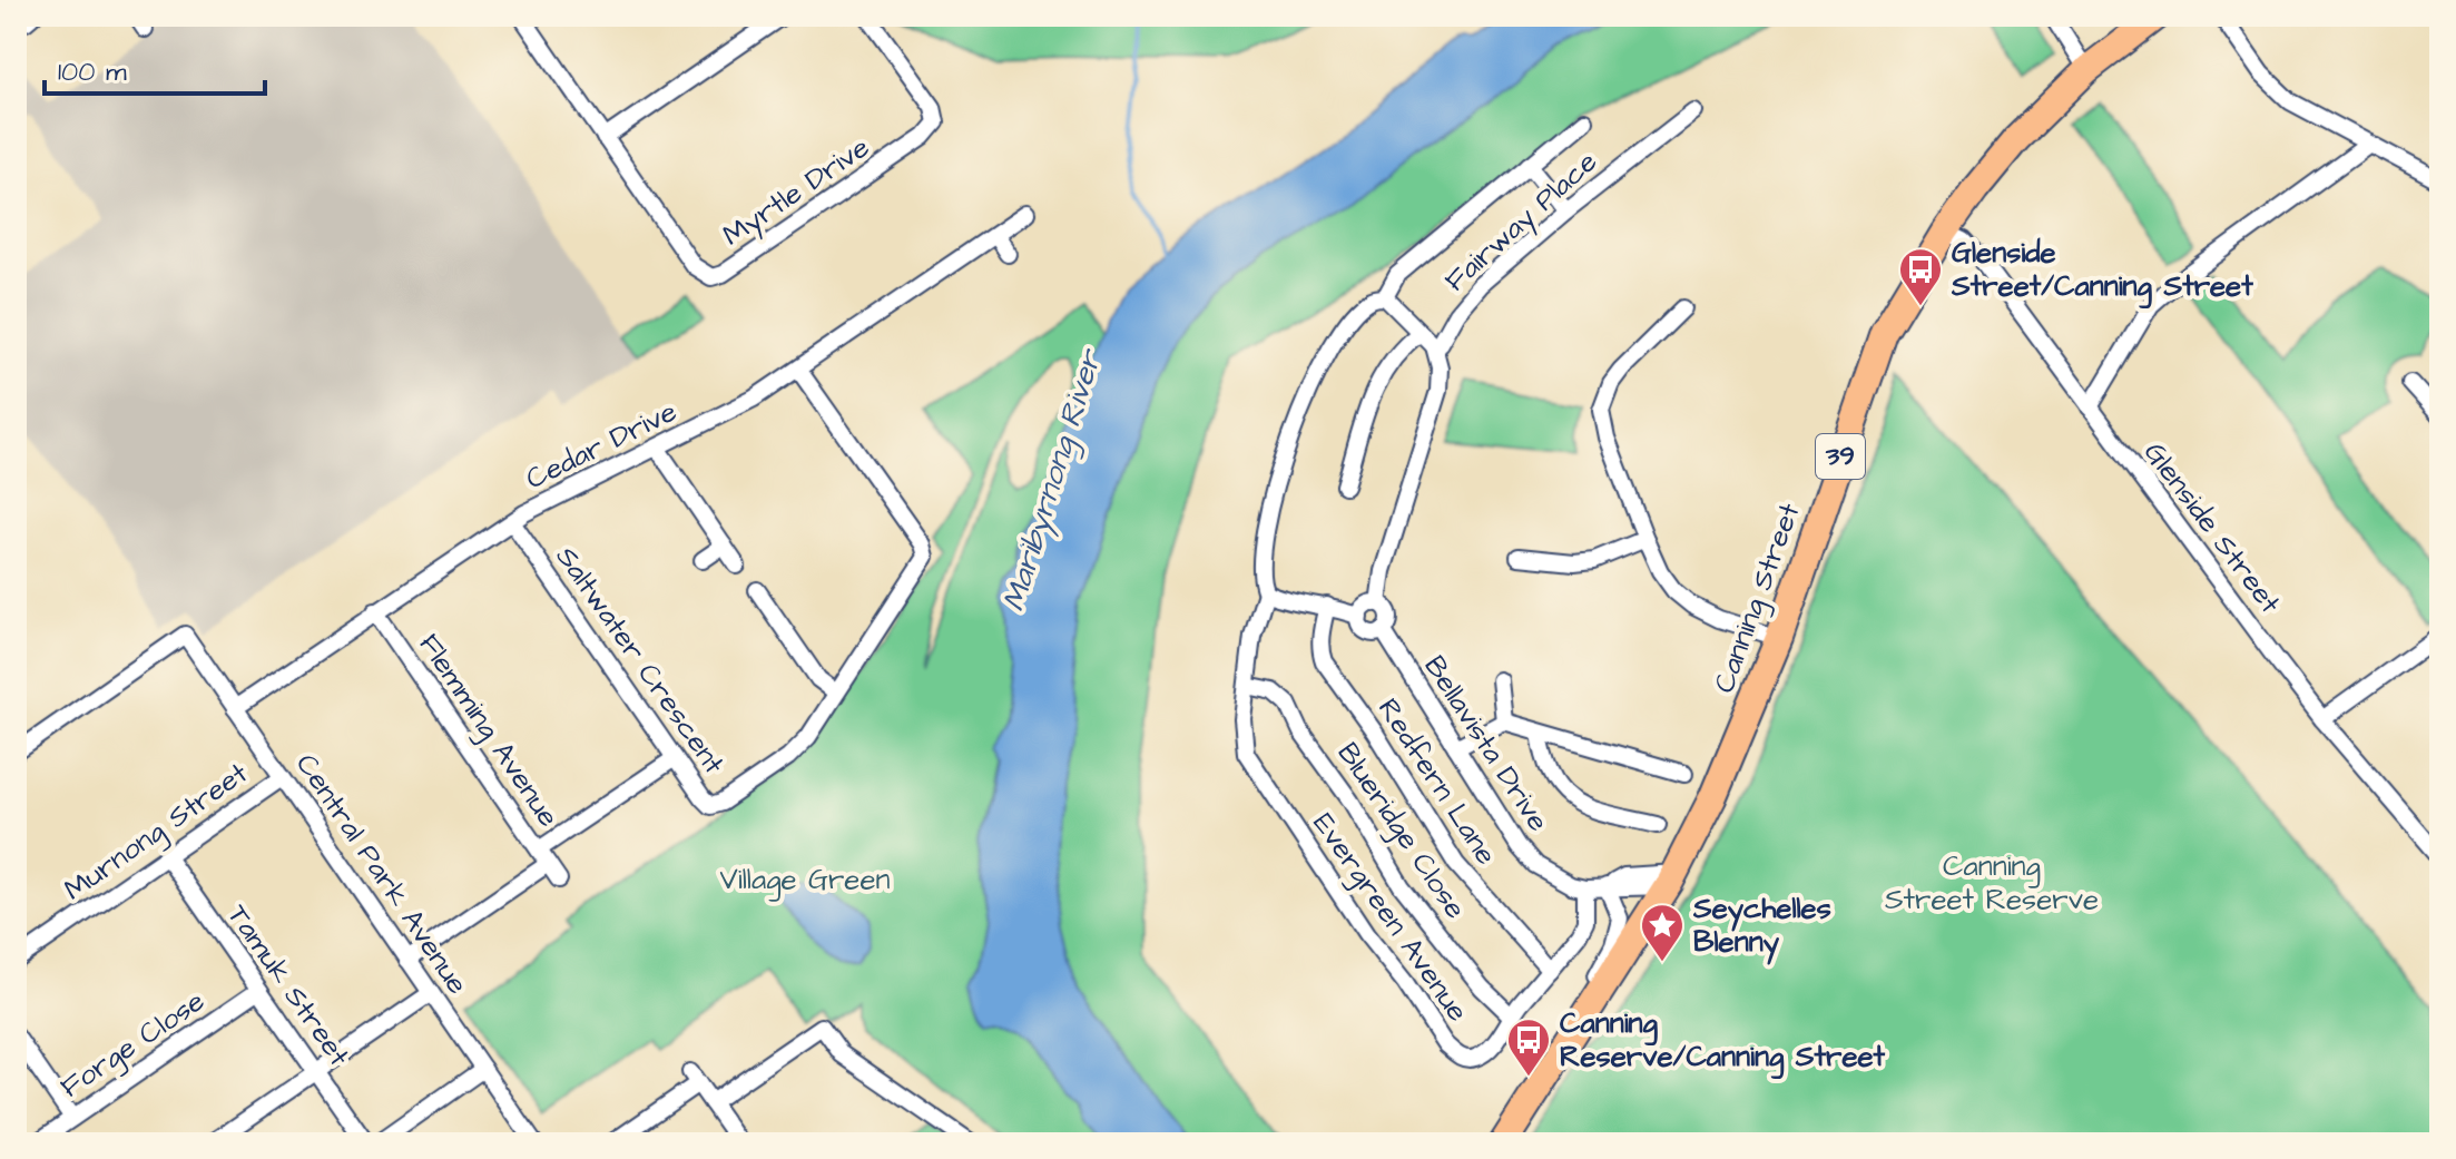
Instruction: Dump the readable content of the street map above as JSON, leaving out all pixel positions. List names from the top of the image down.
{
  "streets": {
    "main road": ["39", "Canning Street"],
    "street": [
      "Myrtle Drive",
      "Fairway Place",
      "Cedar Drive",
      "Glenside Street",
      "Saltwater Crescent",
      "Flemming Avenue",
      "Bellavista Drive",
      "Redfern Lane",
      "Blueridge Close",
      "Murnong Street",
      "Central Park Avenue",
      "Evergreen Avenue",
      "Tamuk Street",
      "Forge Close"
    ]
  },
  "crossings": [
    ["Cedar Drive", "Saltwater Crescent"],
    ["Cedar Drive", "Flemming Avenue"],
    ["Cedar Drive", "Central Park Avenue"],
    ["Glenside Street", "Canning Street"],
    ["Canning Street", "Bellavista Drive"],
    ["Bellavista Drive", "Evergreen Avenue"],
    ["Redfern Lane", "Evergreen Avenue"],
    ["Blueridge Close", "Evergreen Avenue"],
    ["Murnong Street", "Central Park Avenue"],
    ["Murnong Street", "Tamuk Street"],
    ["Tamuk Street", "Forge Close"]
  ],
  "water": ["Maribyrnong River"],
  "parks": ["Canning Street Reserve", "Village Green"],
  "places": {
    "bus stop": ["Glenside Street/Canning Street", "Canning Reserve/Canning Street"],
    "place": ["Seychelles Blenny"]
  },
  "scale_bar": "100 m"
}
